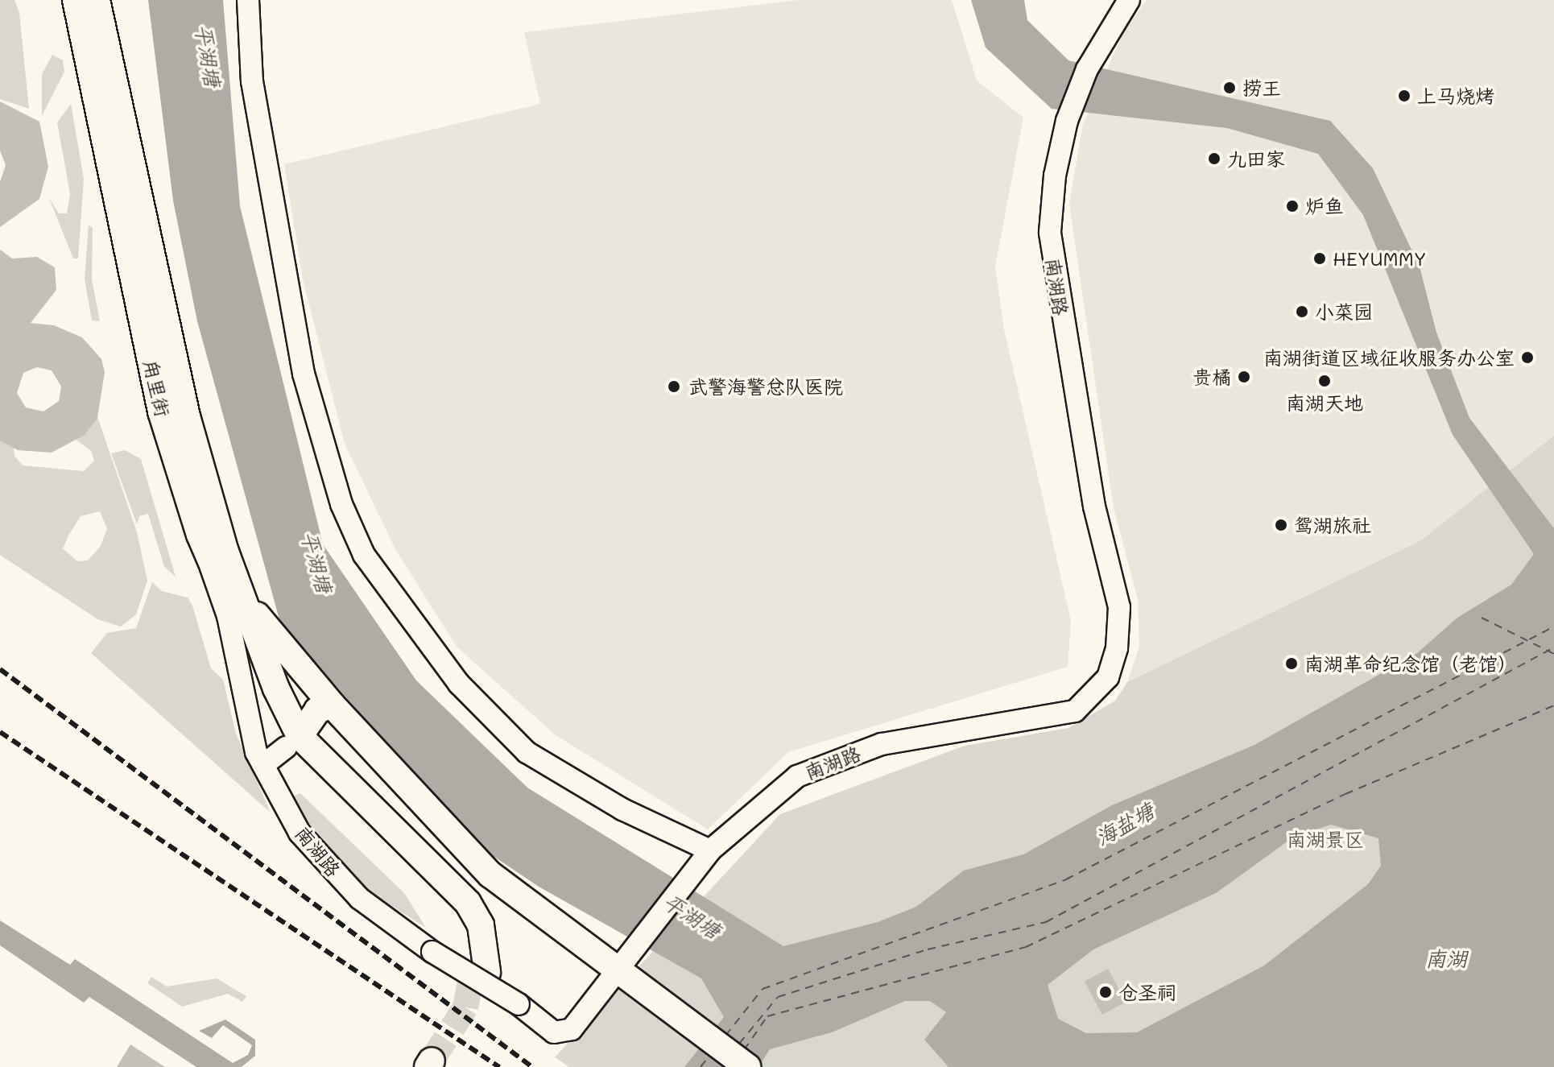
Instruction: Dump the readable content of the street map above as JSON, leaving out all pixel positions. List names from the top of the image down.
{
  "streets": {
    "main road": ["甪里街"],
    "street": ["南湖路"]
  },
  "crossings": [
    ["南湖路", "甪里街"]
  ],
  "water": ["平湖塘", "海盐塘", "南湖"],
  "parks": ["南湖景区"],
  "places": [
    "捞王",
    "上马烧烤",
    "九田家",
    "炉鱼",
    "HEYUMMY",
    "小菜园",
    "南湖街道区域征收服务办公室",
    "贵橘",
    "南湖天地",
    "武警海警总队医院",
    "鸳湖旅社",
    "南湖革命纪念馆（老馆）",
    "仓圣祠"
  ]
}
